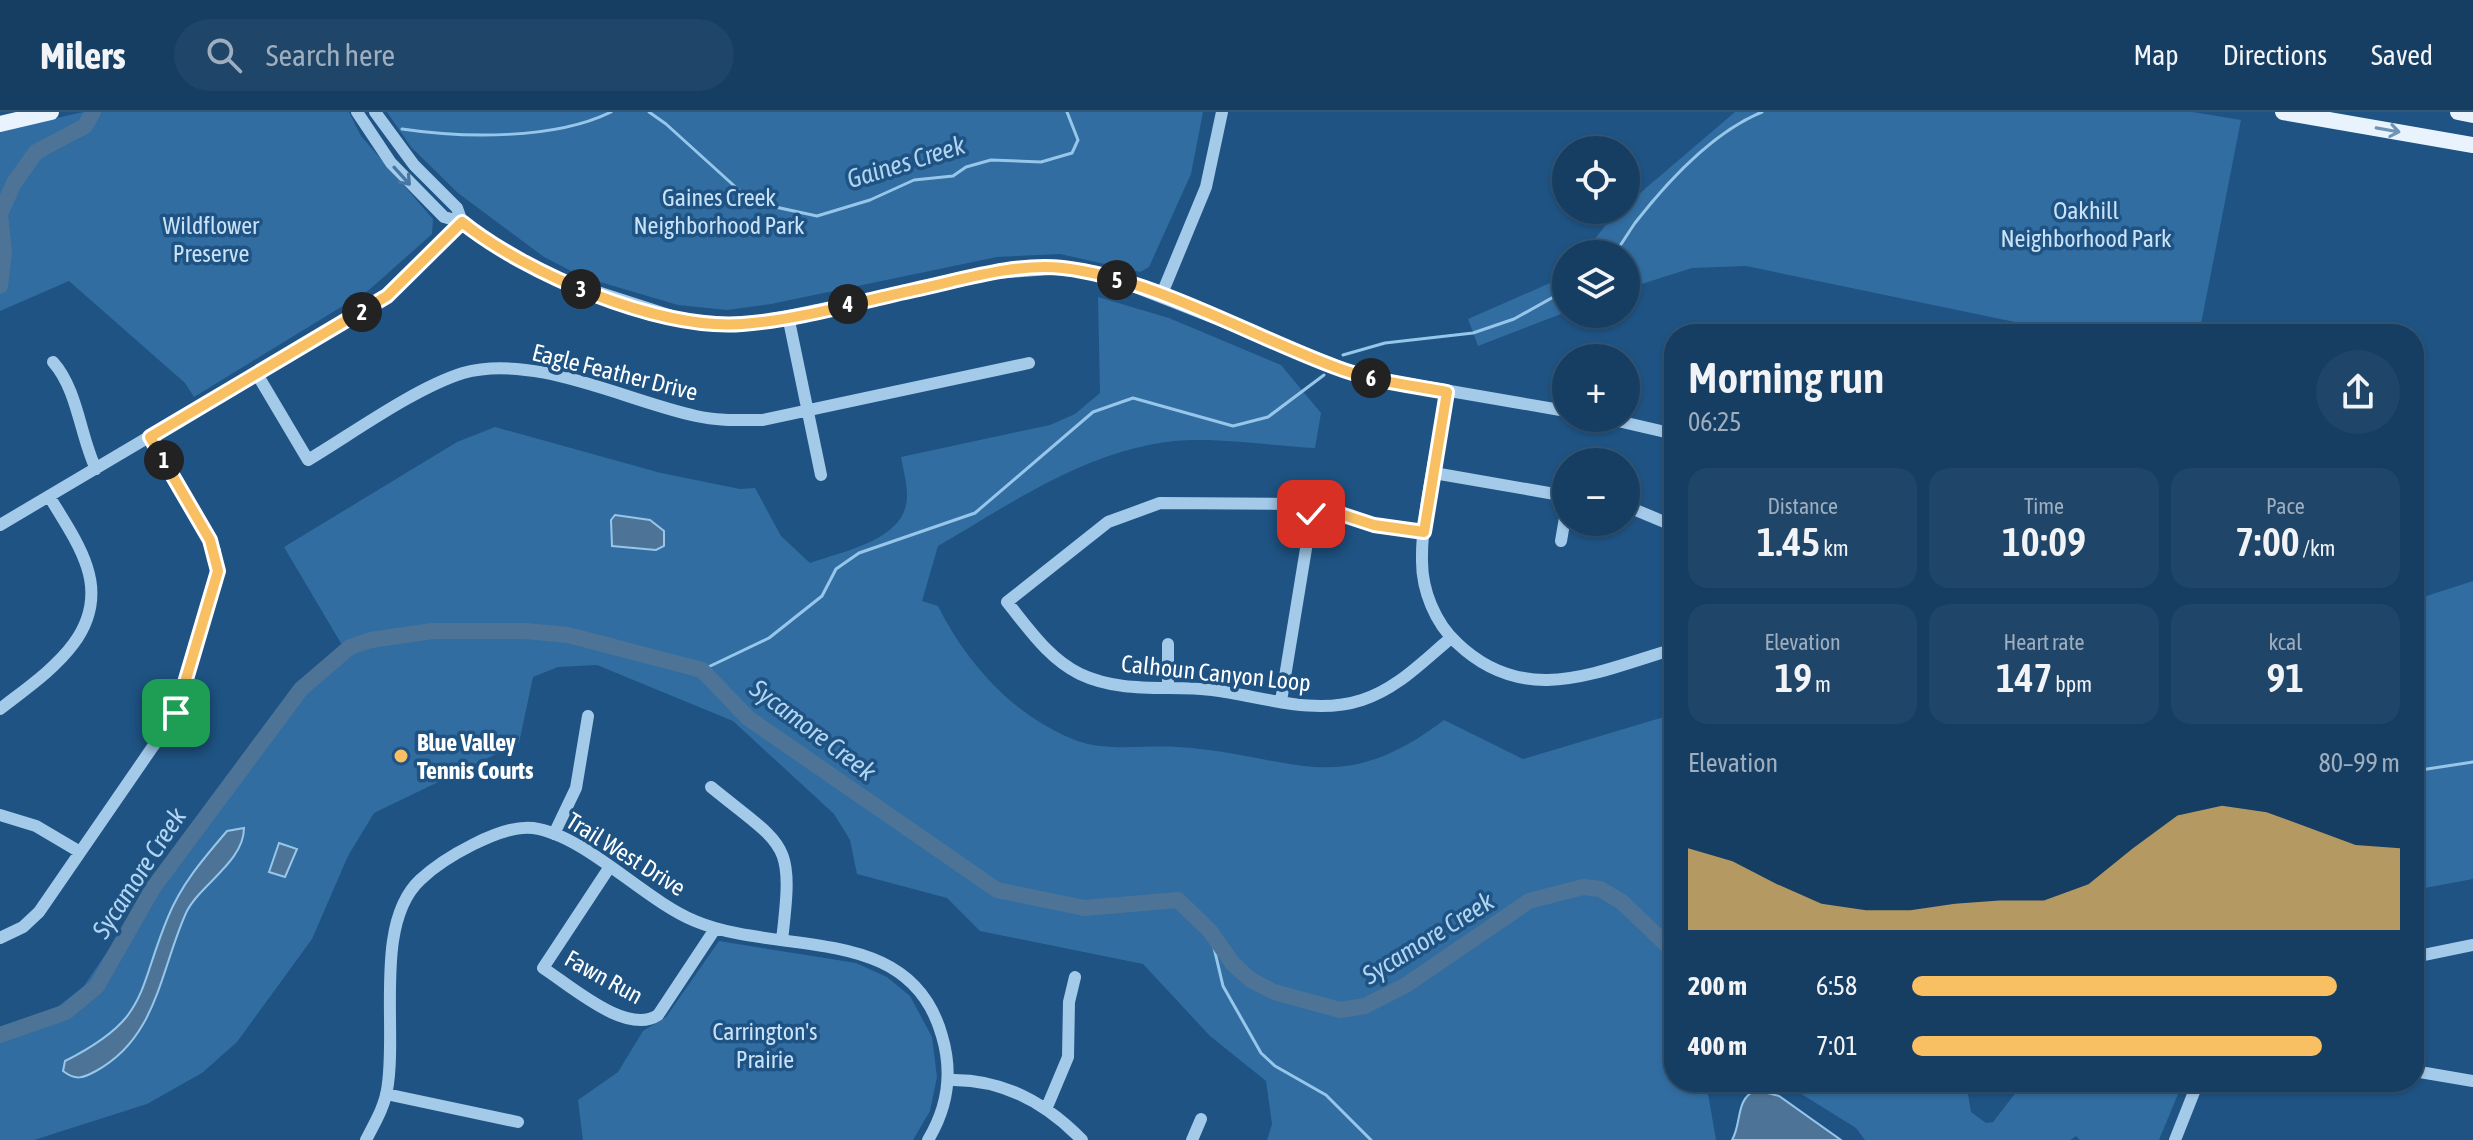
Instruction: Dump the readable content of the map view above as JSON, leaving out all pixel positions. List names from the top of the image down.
{
  "streets": {
    "street": [
      "Eagle Feather Drive",
      "Calhoun Canyon Loop",
      "Trail West Drive",
      "Fawn Run"
    ]
  },
  "crossings": [
    ["Trail West Drive", "Fawn Run"]
  ],
  "water": ["Gaines Creek", "Sycamore Creek"],
  "parks": [
    "Gaines Creek Neighborhood Park",
    "Oakhill Neighborhood Park",
    "Wildflower Preserve",
    "Carrington's Prairie"
  ],
  "places": ["Blue Valley Tennis Courts"],
  "page": {
    "header": "Milers",
    "search": "Search here",
    "nav": ["Map", "Directions", "Saved"],
    "map_buttons": ["+", "−"],
    "pins": [
      "5",
      "3",
      "4",
      "2",
      "6",
      "1"
    ],
    "heading": ["Morning run", "06:25"],
    "stats": [
      ["Distance", "1.45 km"],
      ["Time", "10:09"],
      ["Pace", "7:00 /km"],
      ["Elevation", "19 m"],
      ["Heart rate", "147 bpm"],
      ["kcal", "91"]
    ],
    "chart": ["Elevation", "80–99 m"],
    "list": [
      {
        "name": "200 m",
        "note": "6:58"
      },
      {
        "name": "400 m",
        "note": "7:01"
      }
    ]
  }
}
